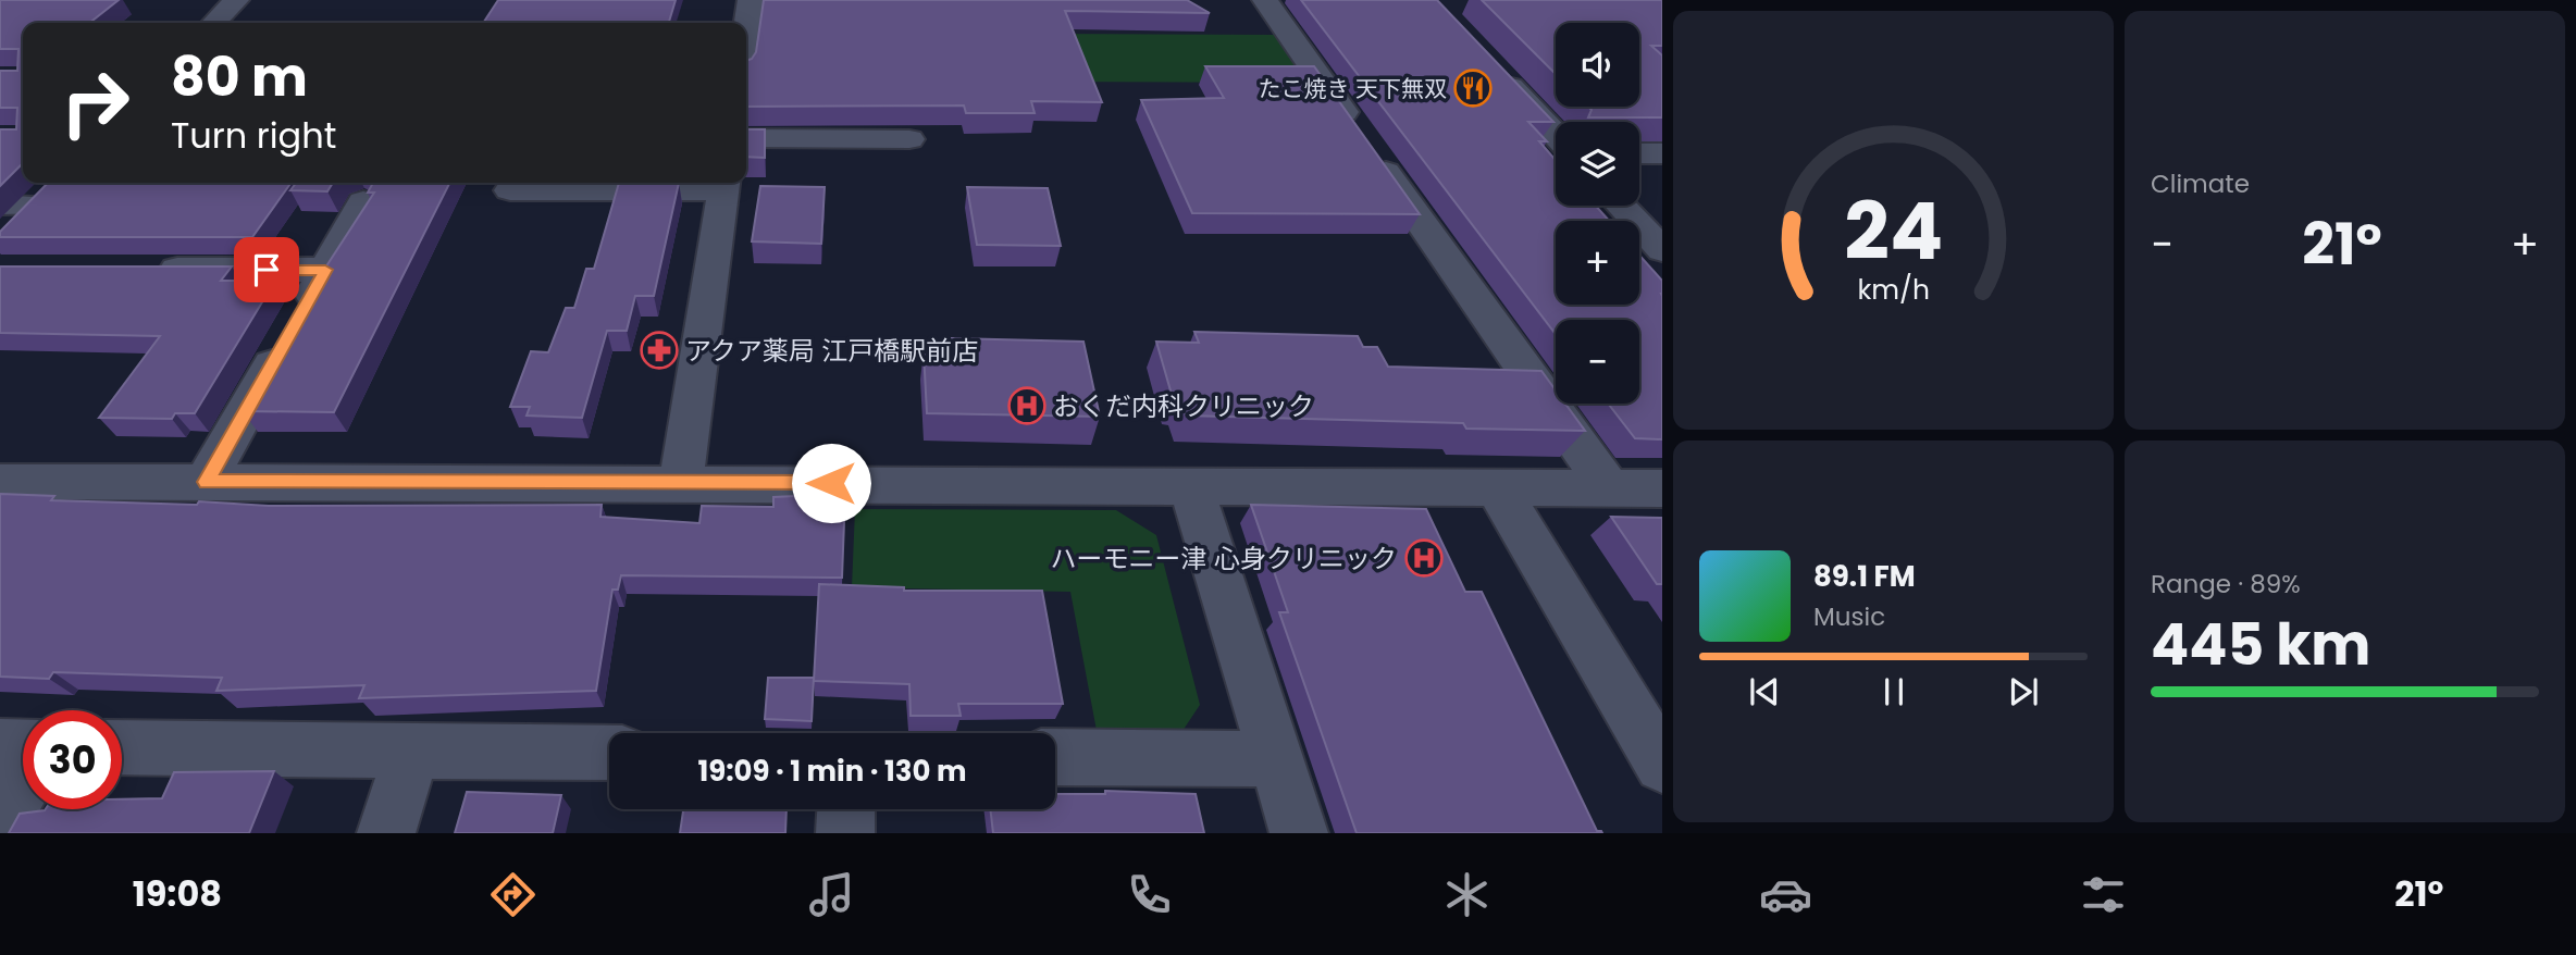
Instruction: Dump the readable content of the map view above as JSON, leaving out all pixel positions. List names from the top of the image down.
{
  "places": {
    "restaurant": ["たこ焼き 天下無双"],
    "pharmacy": ["アクア薬局 江戸橋駅前店"],
    "hospital": ["おくだ内科クリニック", "ハーモニー津 心身クリニック"]
  },
  "page": {
    "tile": [
      "Climate",
      ["Range · 89%", "445 km"]
    ],
    "map_buttons": ["+", "−"],
    "turn": ["80 m", "Turn right"],
    "heat": ["−", "21°", "+"],
    "song": ["89.1 FM", "Music"],
    "limit": "30",
    "trip": "19:09 · 1 min · 130 m",
    "tabs": ["19:08", "21°"],
    "gauge": ["24", "km/h"]
  }
}
